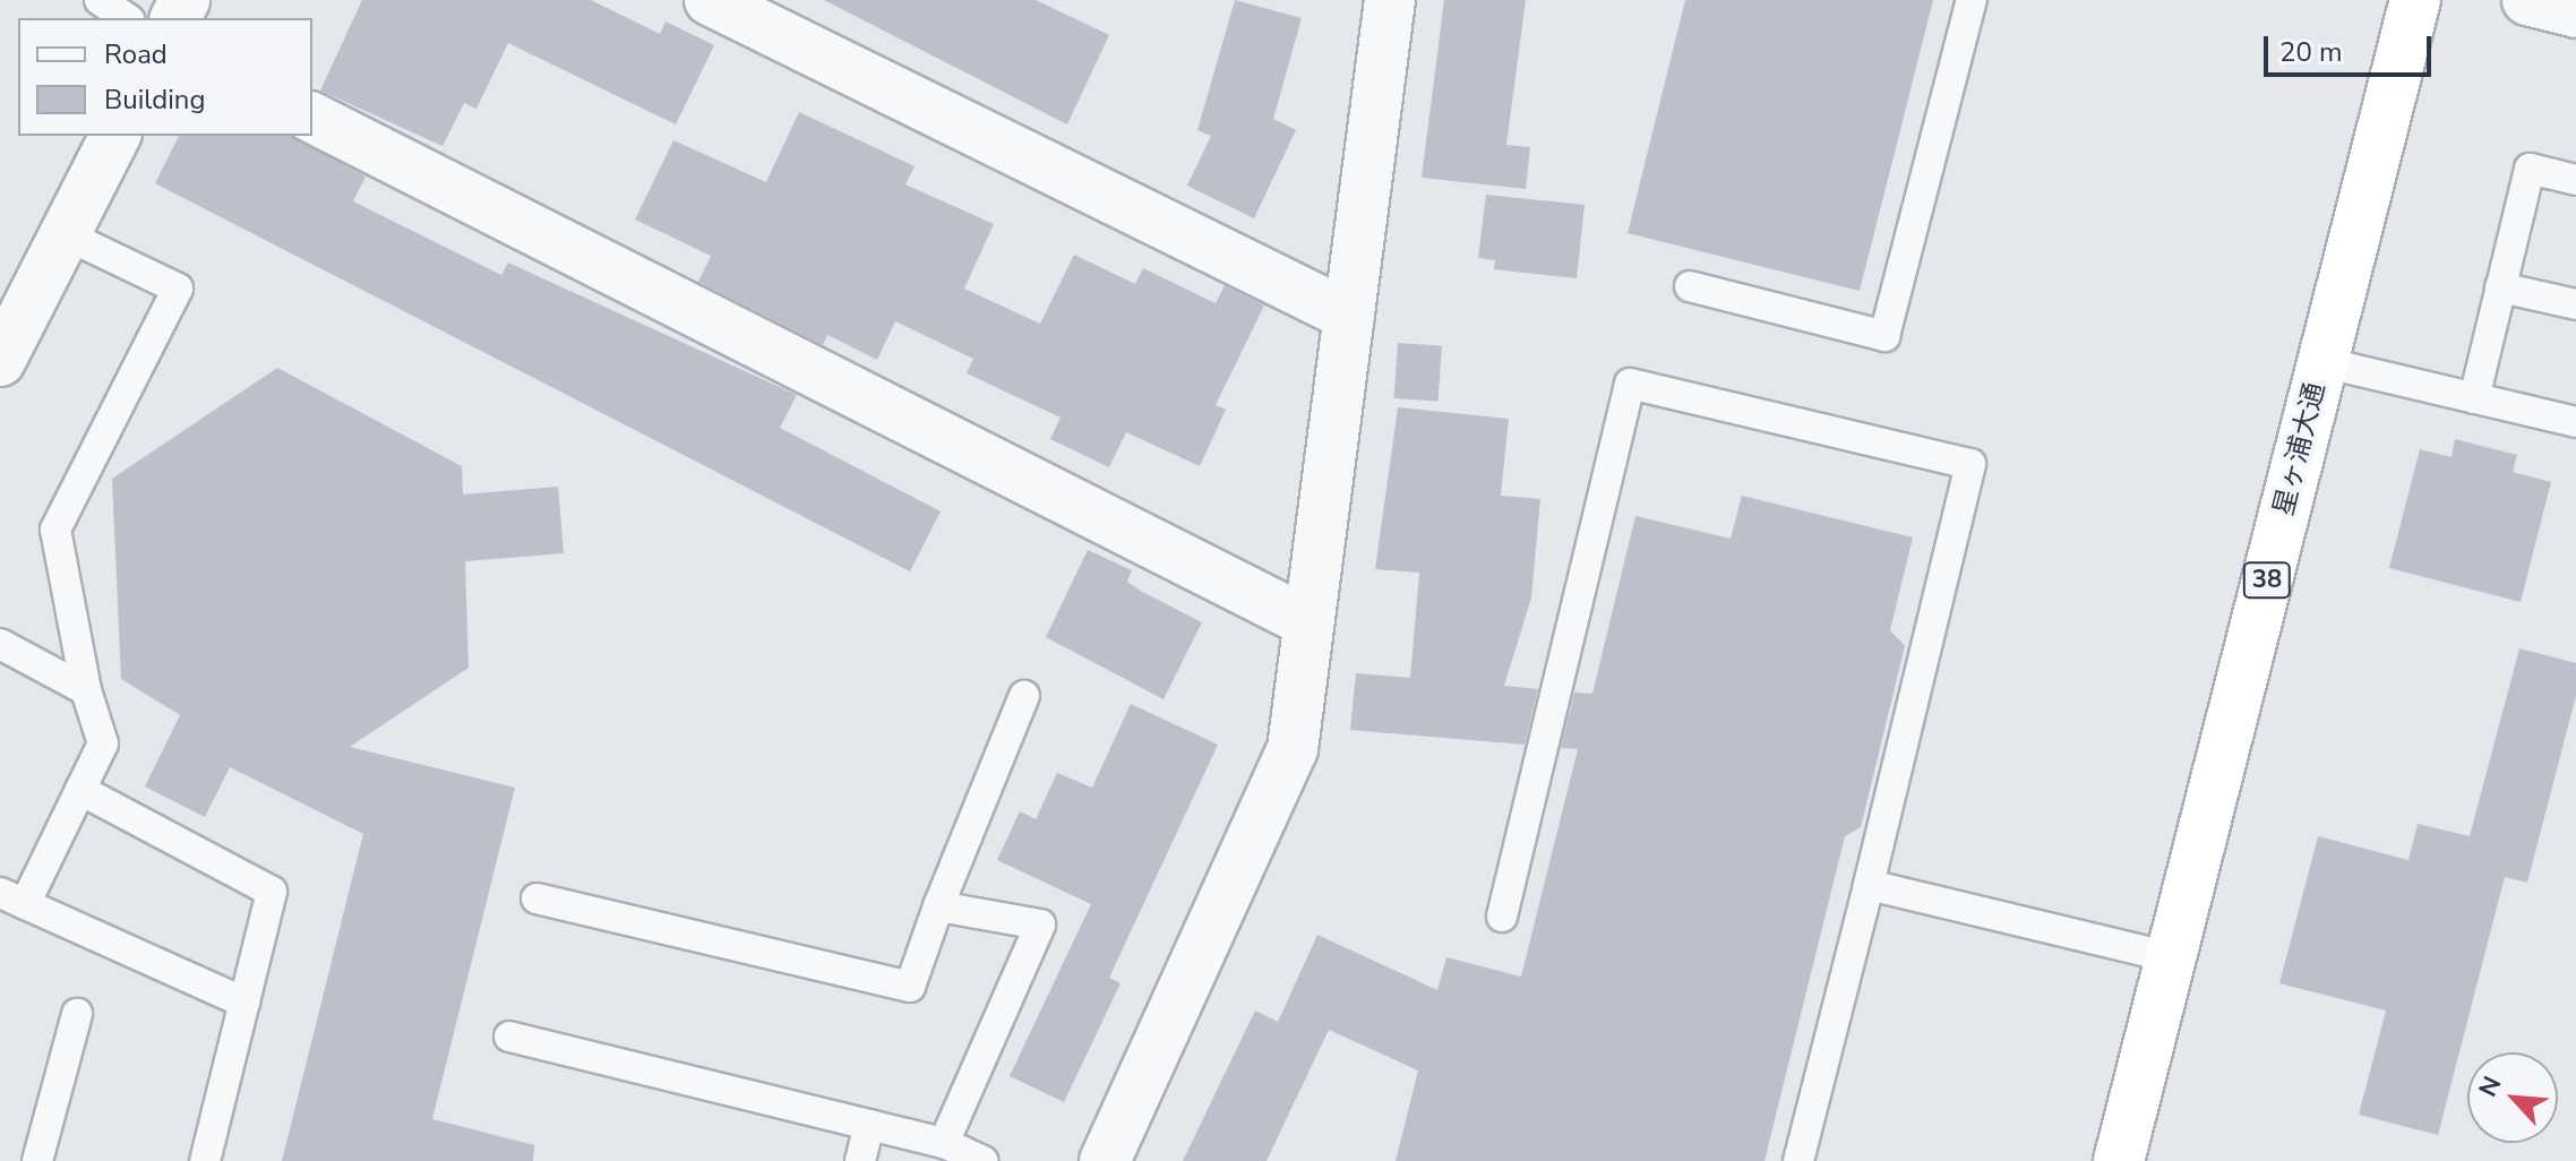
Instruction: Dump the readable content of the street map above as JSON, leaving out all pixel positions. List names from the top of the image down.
{
  "streets": {
    "highway": ["星ヶ浦大通", "38"]
  },
  "legend": ["Road", "Building"],
  "scale_bar": "20 m",
  "north": "top left"
}
